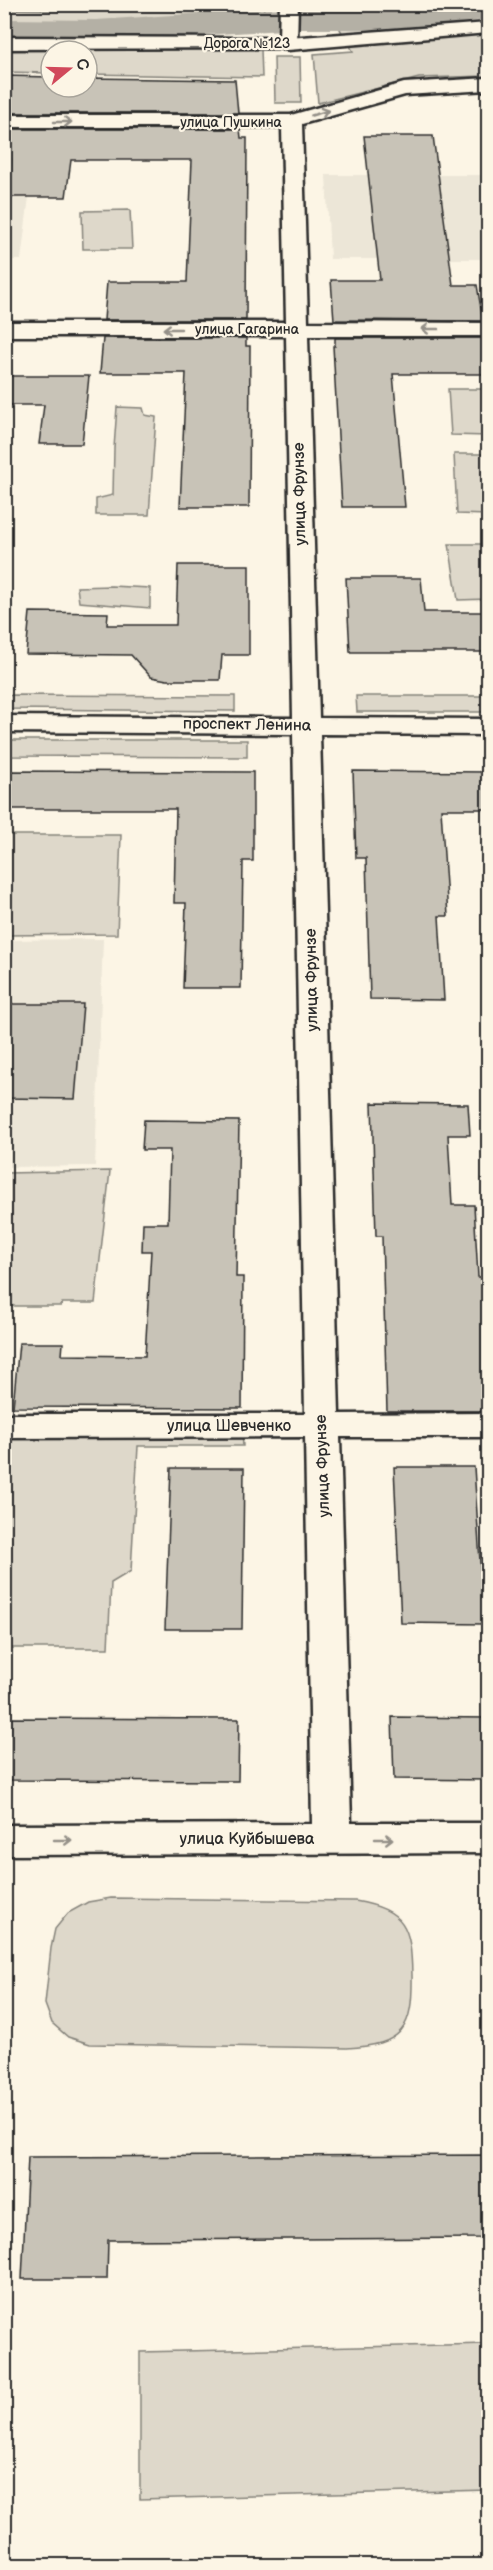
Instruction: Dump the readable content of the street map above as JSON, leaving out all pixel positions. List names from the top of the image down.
{
  "streets": {
    "street": [
      "Дорога №123",
      "улица Пушкина",
      "улица Гагарина",
      "улица Фрунзе",
      "проспект Ленина",
      "улица Шевченко",
      "улица Куйбышева"
    ]
  },
  "crossings": [
    ["улица Пушкина", "улица Фрунзе"],
    ["улица Гагарина", "улица Фрунзе"],
    ["улица Фрунзе", "проспект Ленина"],
    ["улица Фрунзе", "улица Шевченко"],
    ["улица Фрунзе", "улица Куйбышева"]
  ],
  "one_way": ["улица Пушкина", "улица Гагарина", "улица Куйбышева"],
  "north": "right"
}
